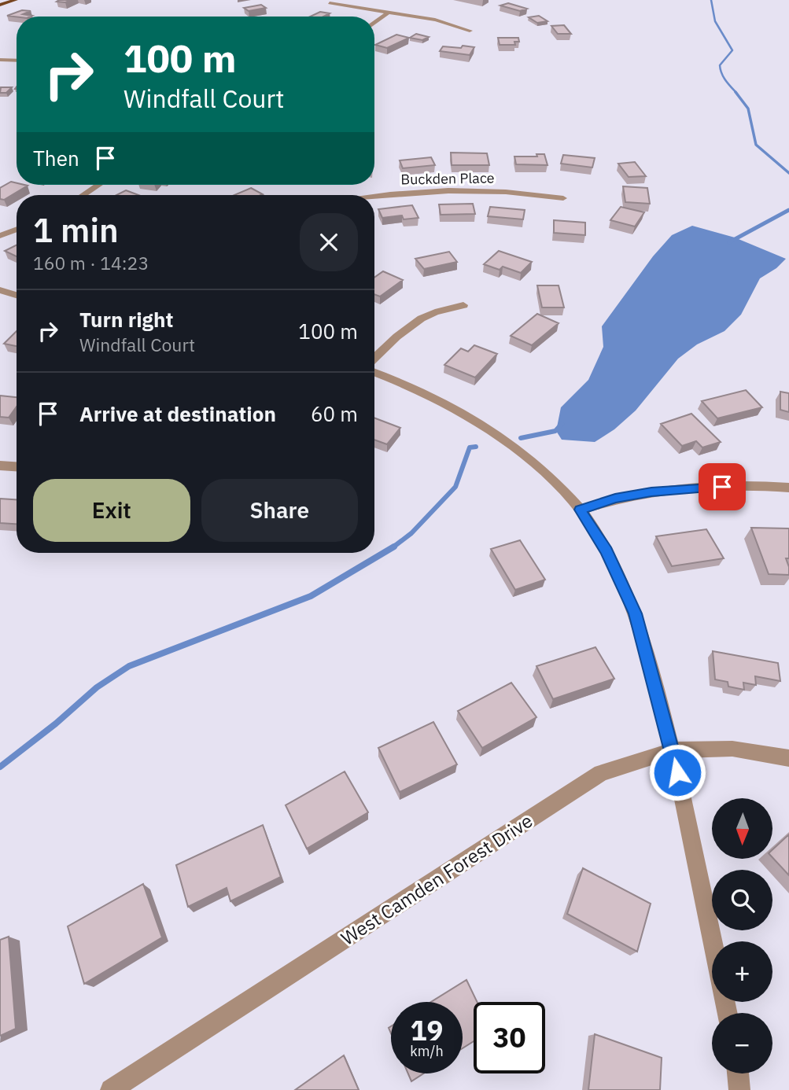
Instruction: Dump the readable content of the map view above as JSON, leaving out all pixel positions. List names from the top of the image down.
{
  "streets": {
    "street": ["Buckden Place", "West Camden Forest Drive"]
  },
  "north": "bottom",
  "page": {
    "turn": ["100 m", "Windfall Court"],
    "then": "Then",
    "heading": ["1 min", "160 m · 14:23"],
    "list": [
      {
        "name": "Turn right",
        "note": "Windfall Court",
        "value": "100 m"
      },
      {
        "name": "Arrive at destination",
        "value": "60 m"
      }
    ],
    "buttons": ["Exit", "Share"],
    "map_buttons": ["+", "−"],
    "speed": "19 km/h",
    "limit": "30"
  }
}
